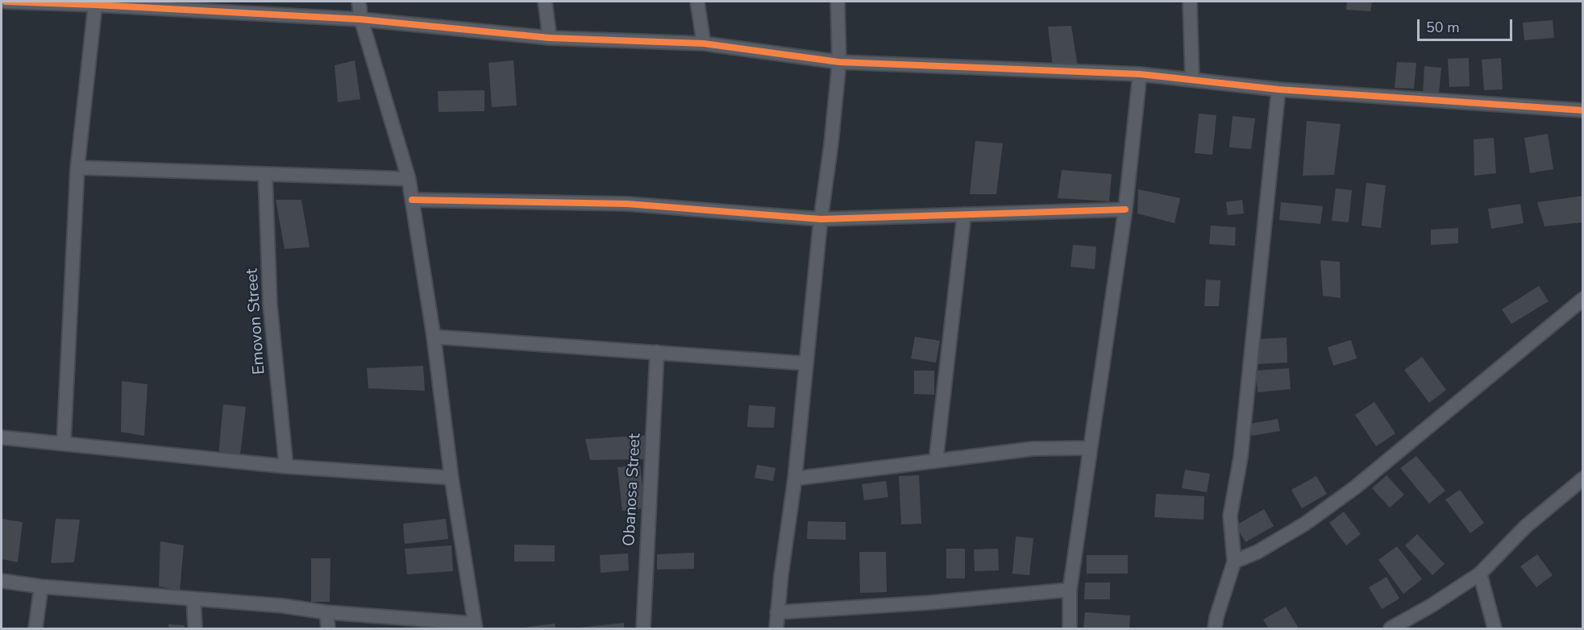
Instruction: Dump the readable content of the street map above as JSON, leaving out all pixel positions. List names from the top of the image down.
{
  "streets": {
    "street": ["Emovon Street", "Obanosa Street"]
  },
  "scale_bar": "50 m"
}
